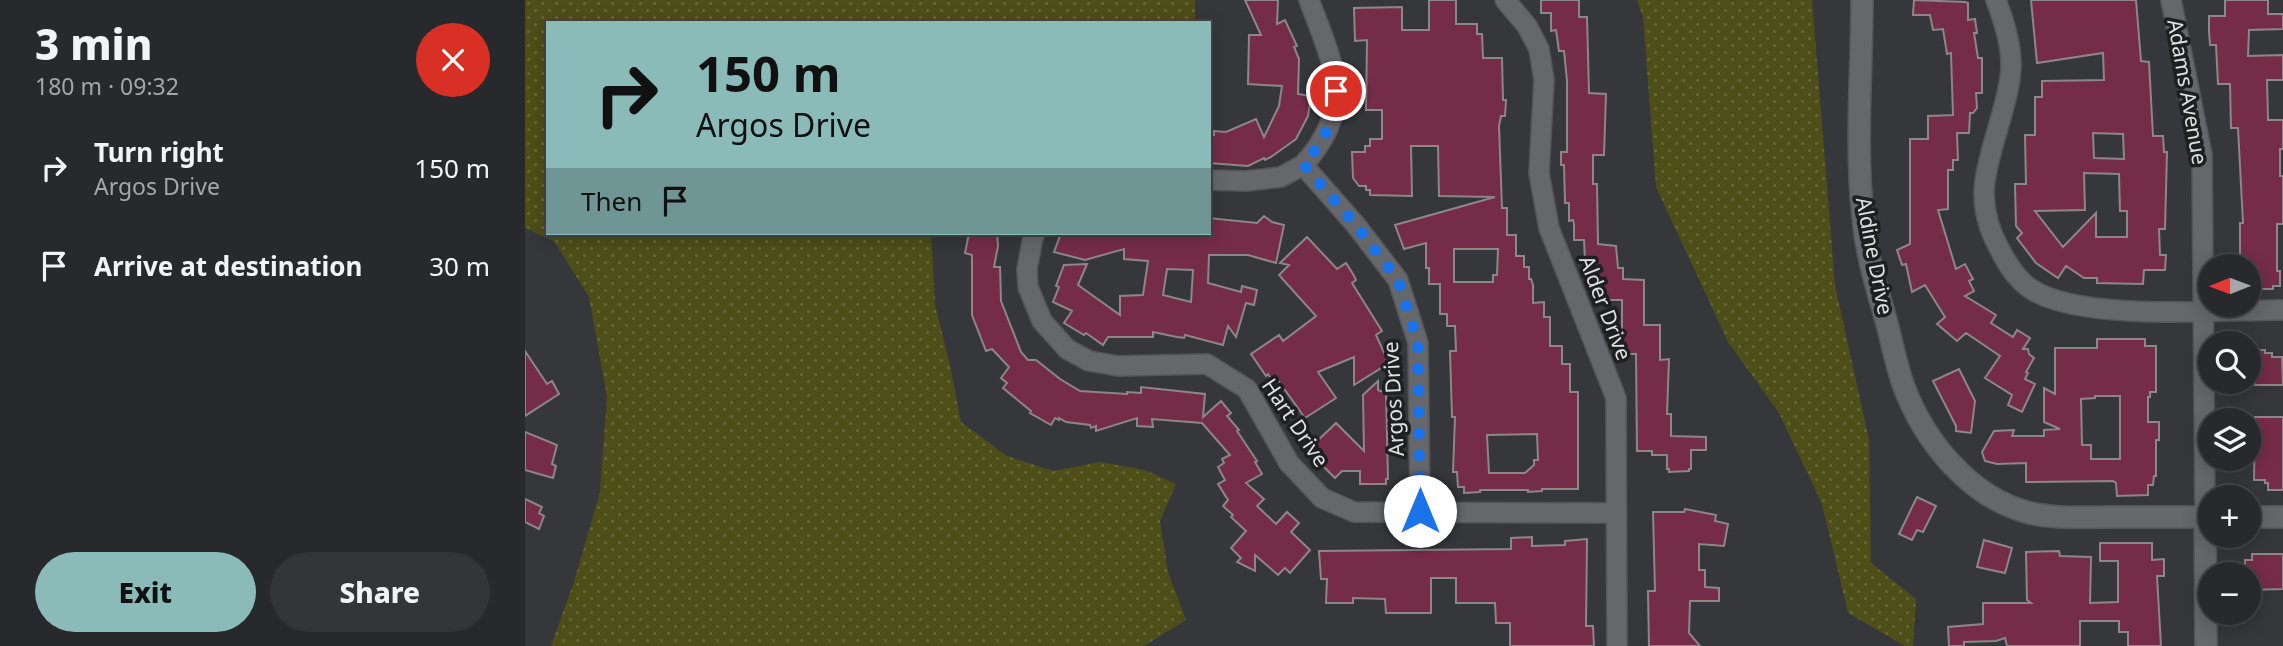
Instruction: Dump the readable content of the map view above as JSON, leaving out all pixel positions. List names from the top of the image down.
{
  "streets": {
    "main road": ["Adams Avenue", "Aldine Drive"],
    "street": ["Alder Drive", "Argos Drive", "Hart Drive"]
  },
  "crossings": [
    ["Alder Drive", "Hart Drive"],
    ["Argos Drive", "Hart Drive"]
  ],
  "north": "left",
  "page": {
    "heading": ["3 min", "180 m · 09:32"],
    "turn": ["150 m", "Argos Drive"],
    "list": [
      {
        "name": "Turn right",
        "note": "Argos Drive",
        "value": "150 m"
      },
      {
        "name": "Arrive at destination",
        "value": "30 m"
      }
    ],
    "then": "Then",
    "map_buttons": ["+", "−"],
    "buttons": ["Exit", "Share"]
  }
}
